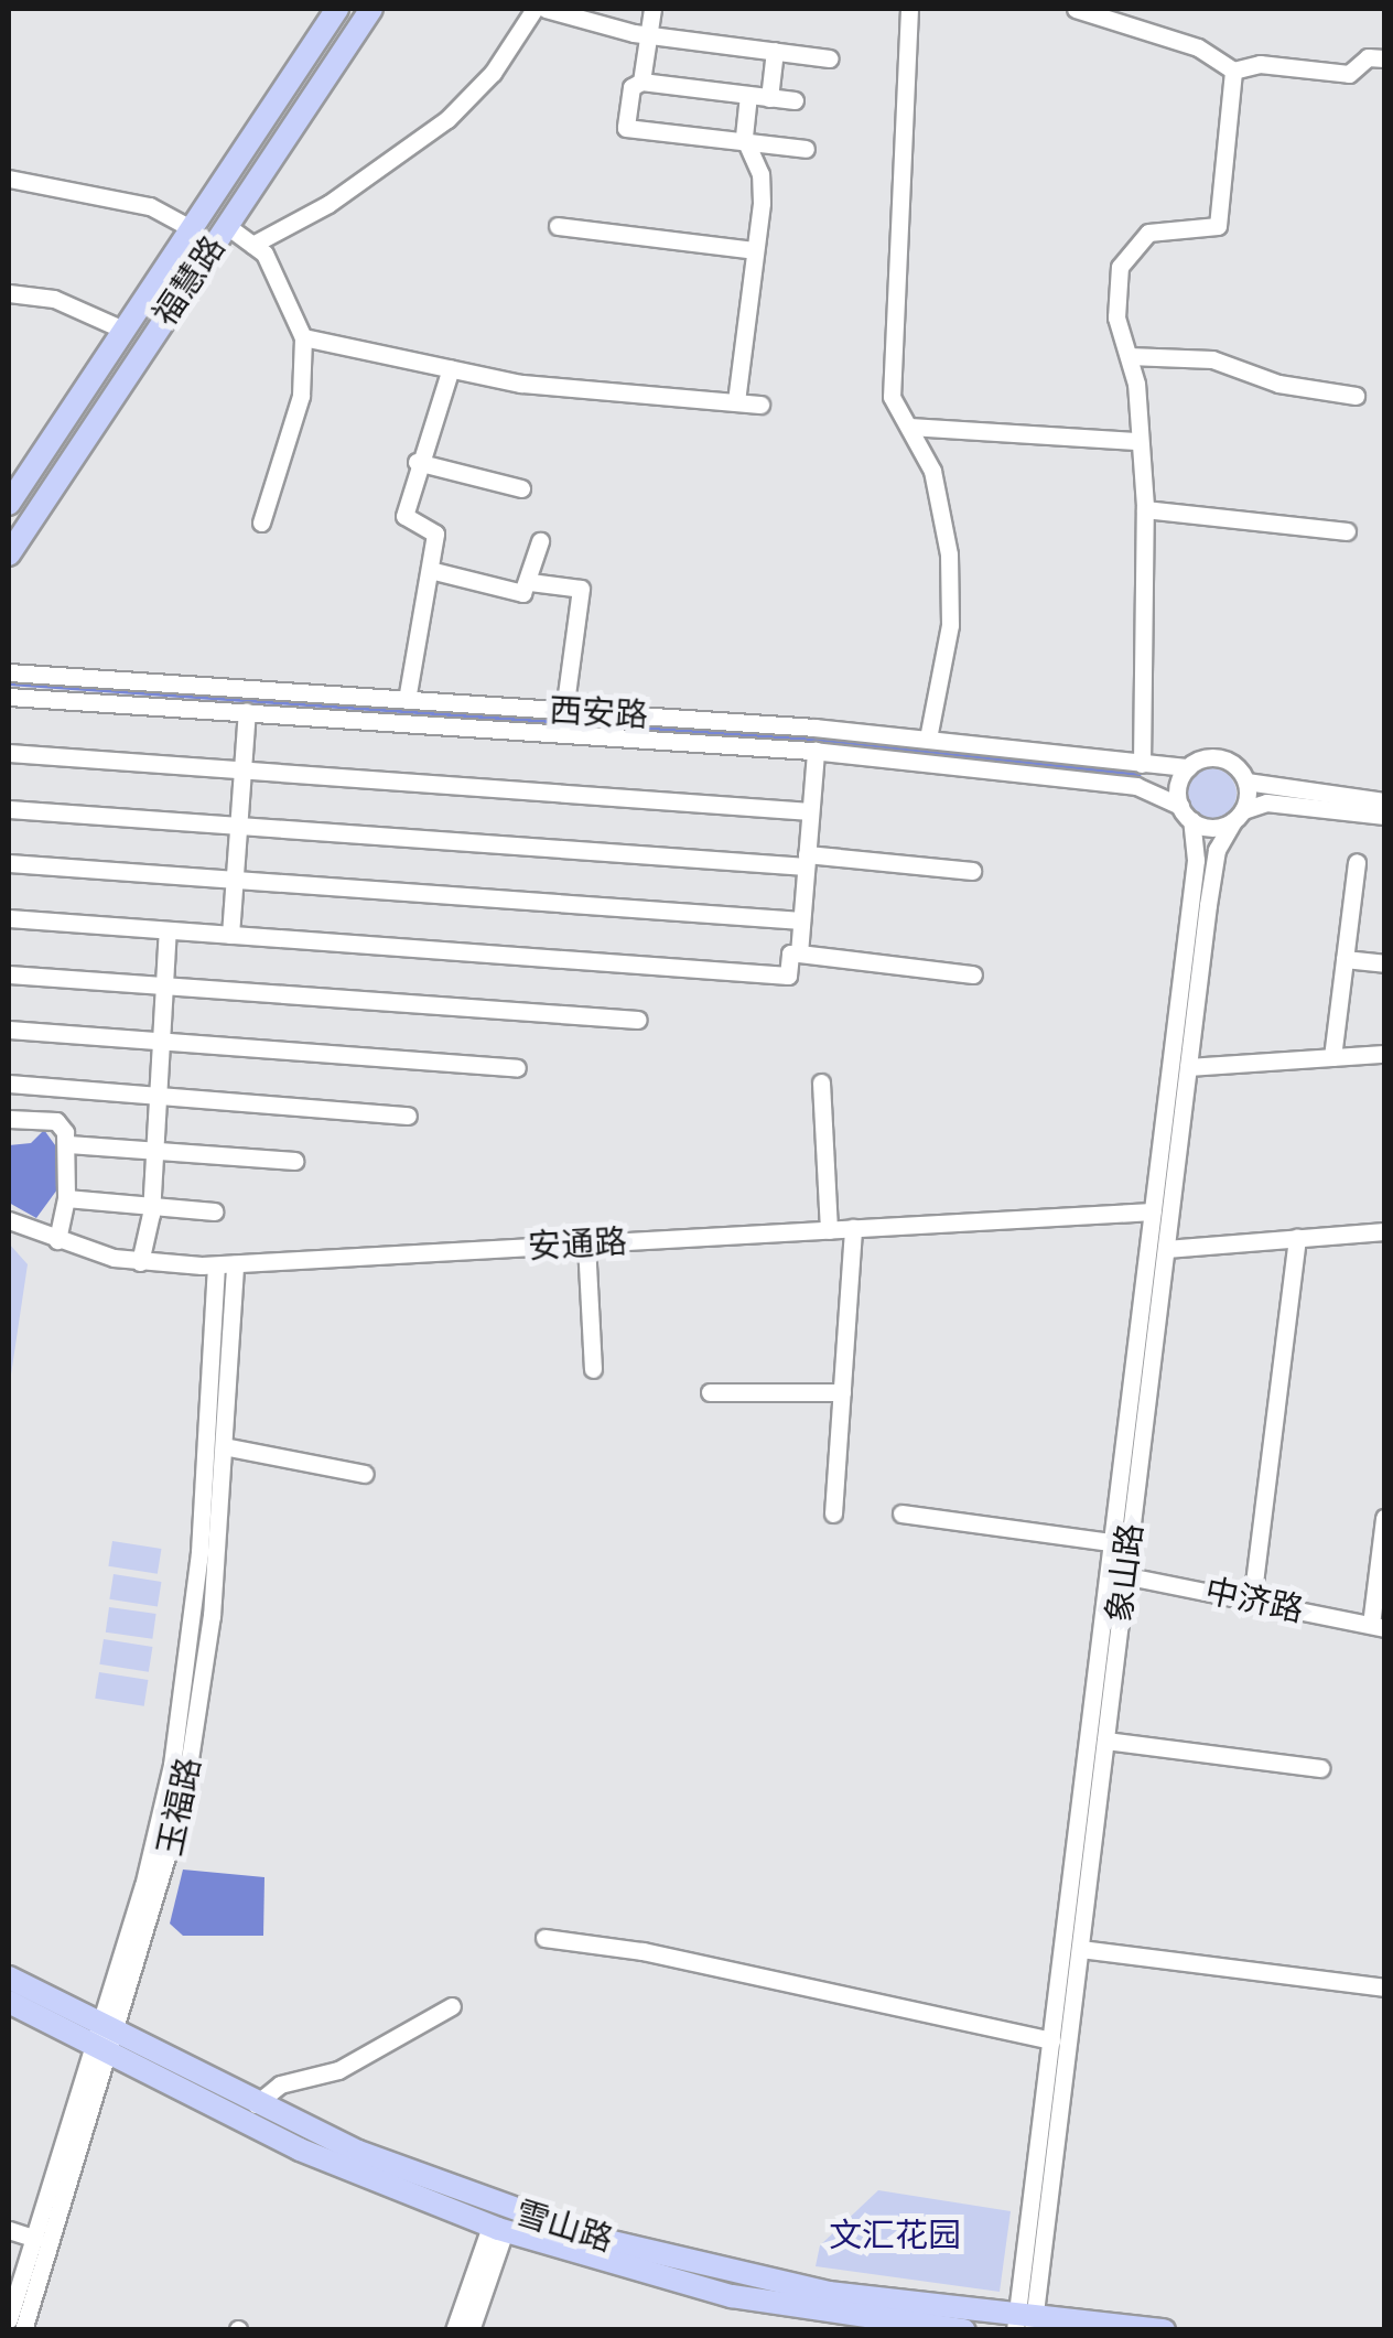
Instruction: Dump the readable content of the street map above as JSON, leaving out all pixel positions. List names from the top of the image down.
{
  "streets": {
    "main road": ["福慧路", "雪山路"],
    "street": [
      "西安路",
      "安通路",
      "象山路",
      "中济路",
      "玉福路"
    ]
  },
  "crossings": [
    ["西安路", "象山路"],
    ["安通路", "象山路"],
    ["安通路", "玉福路"],
    ["象山路", "中济路"],
    ["象山路", "雪山路"],
    ["玉福路", "雪山路"]
  ],
  "parks": ["文汇花园"]
}
